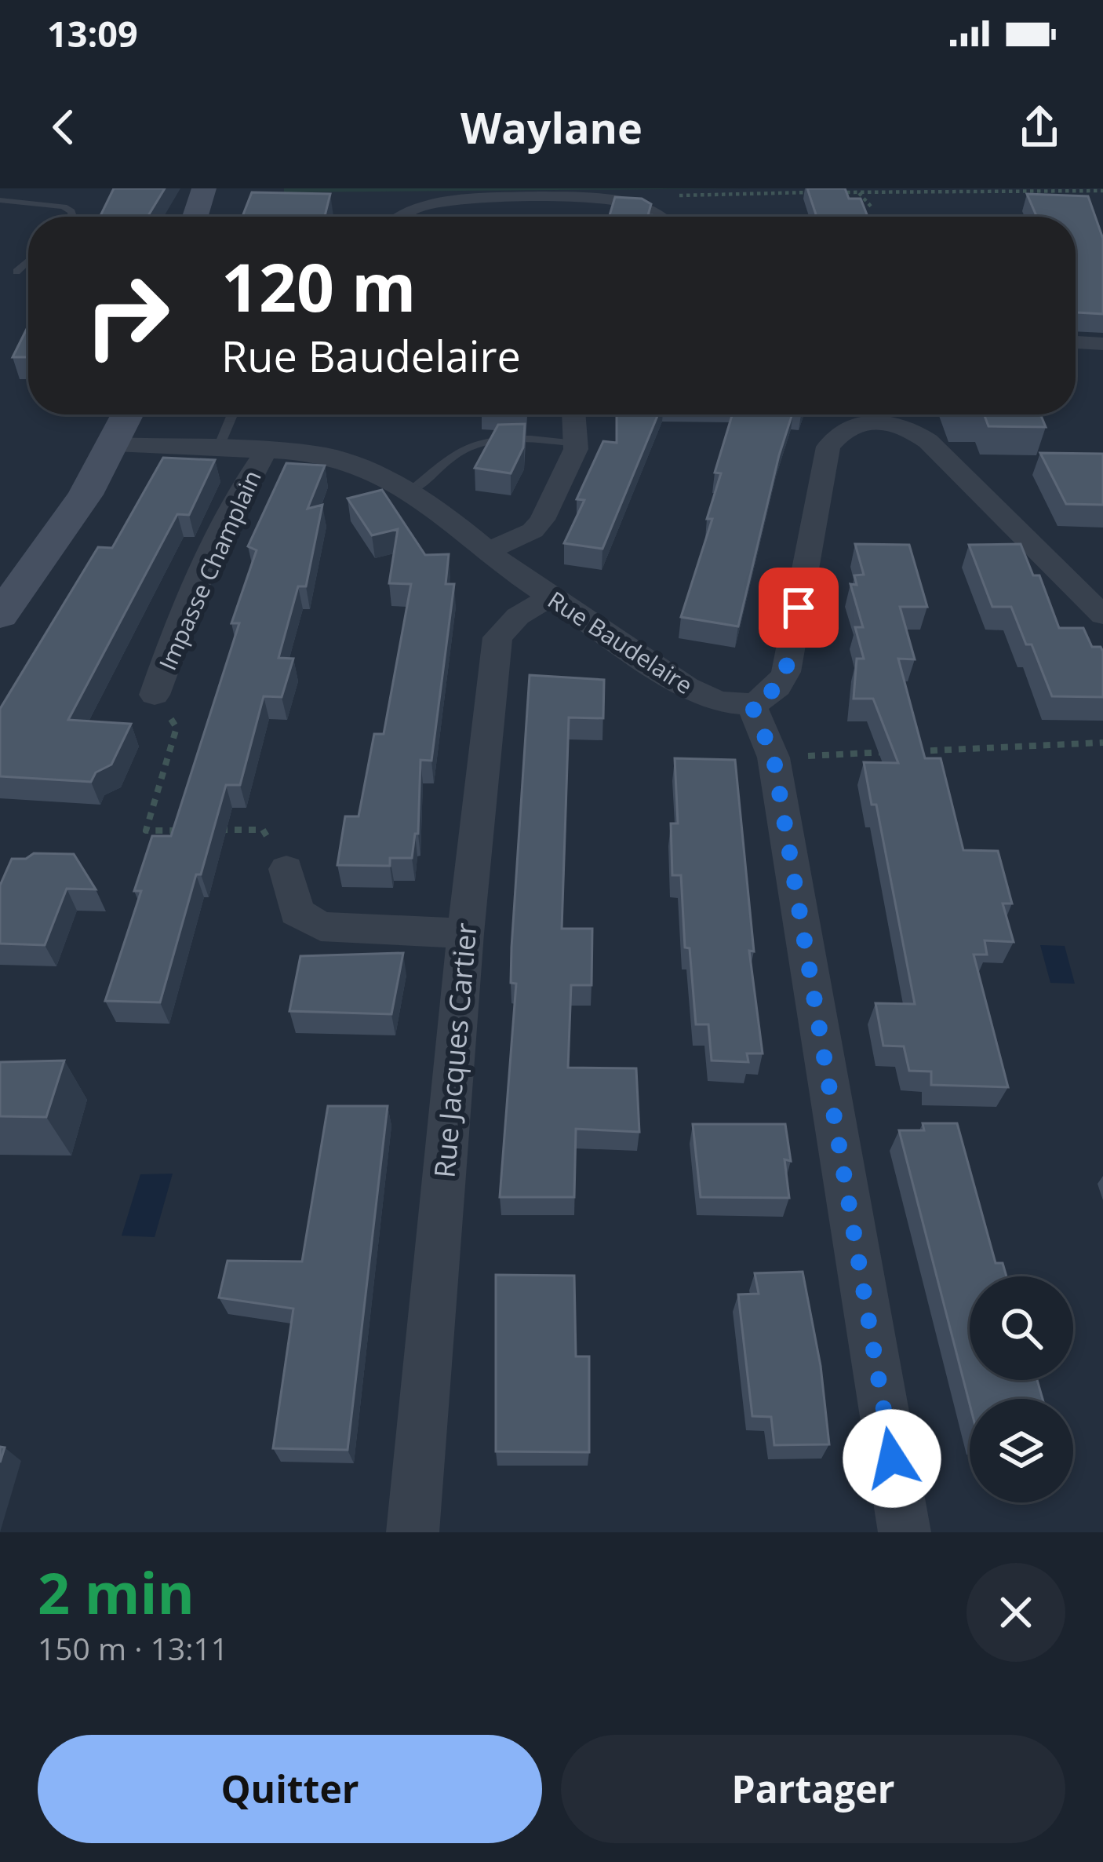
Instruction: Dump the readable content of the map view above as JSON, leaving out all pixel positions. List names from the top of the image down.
{
  "streets": {
    "street": ["Impasse Champlain", "Rue Baudelaire", "Rue Jacques Cartier"]
  },
  "crossings": [
    ["Impasse Champlain", "Rue Baudelaire"],
    ["Rue Baudelaire", "Rue Jacques Cartier"]
  ],
  "page": {
    "status": "13:09",
    "header": "Waylane",
    "turn": ["120 m", "Rue Baudelaire"],
    "heading": ["2 min", "150 m · 13:11"],
    "buttons": ["Quitter", "Partager"]
  }
}
